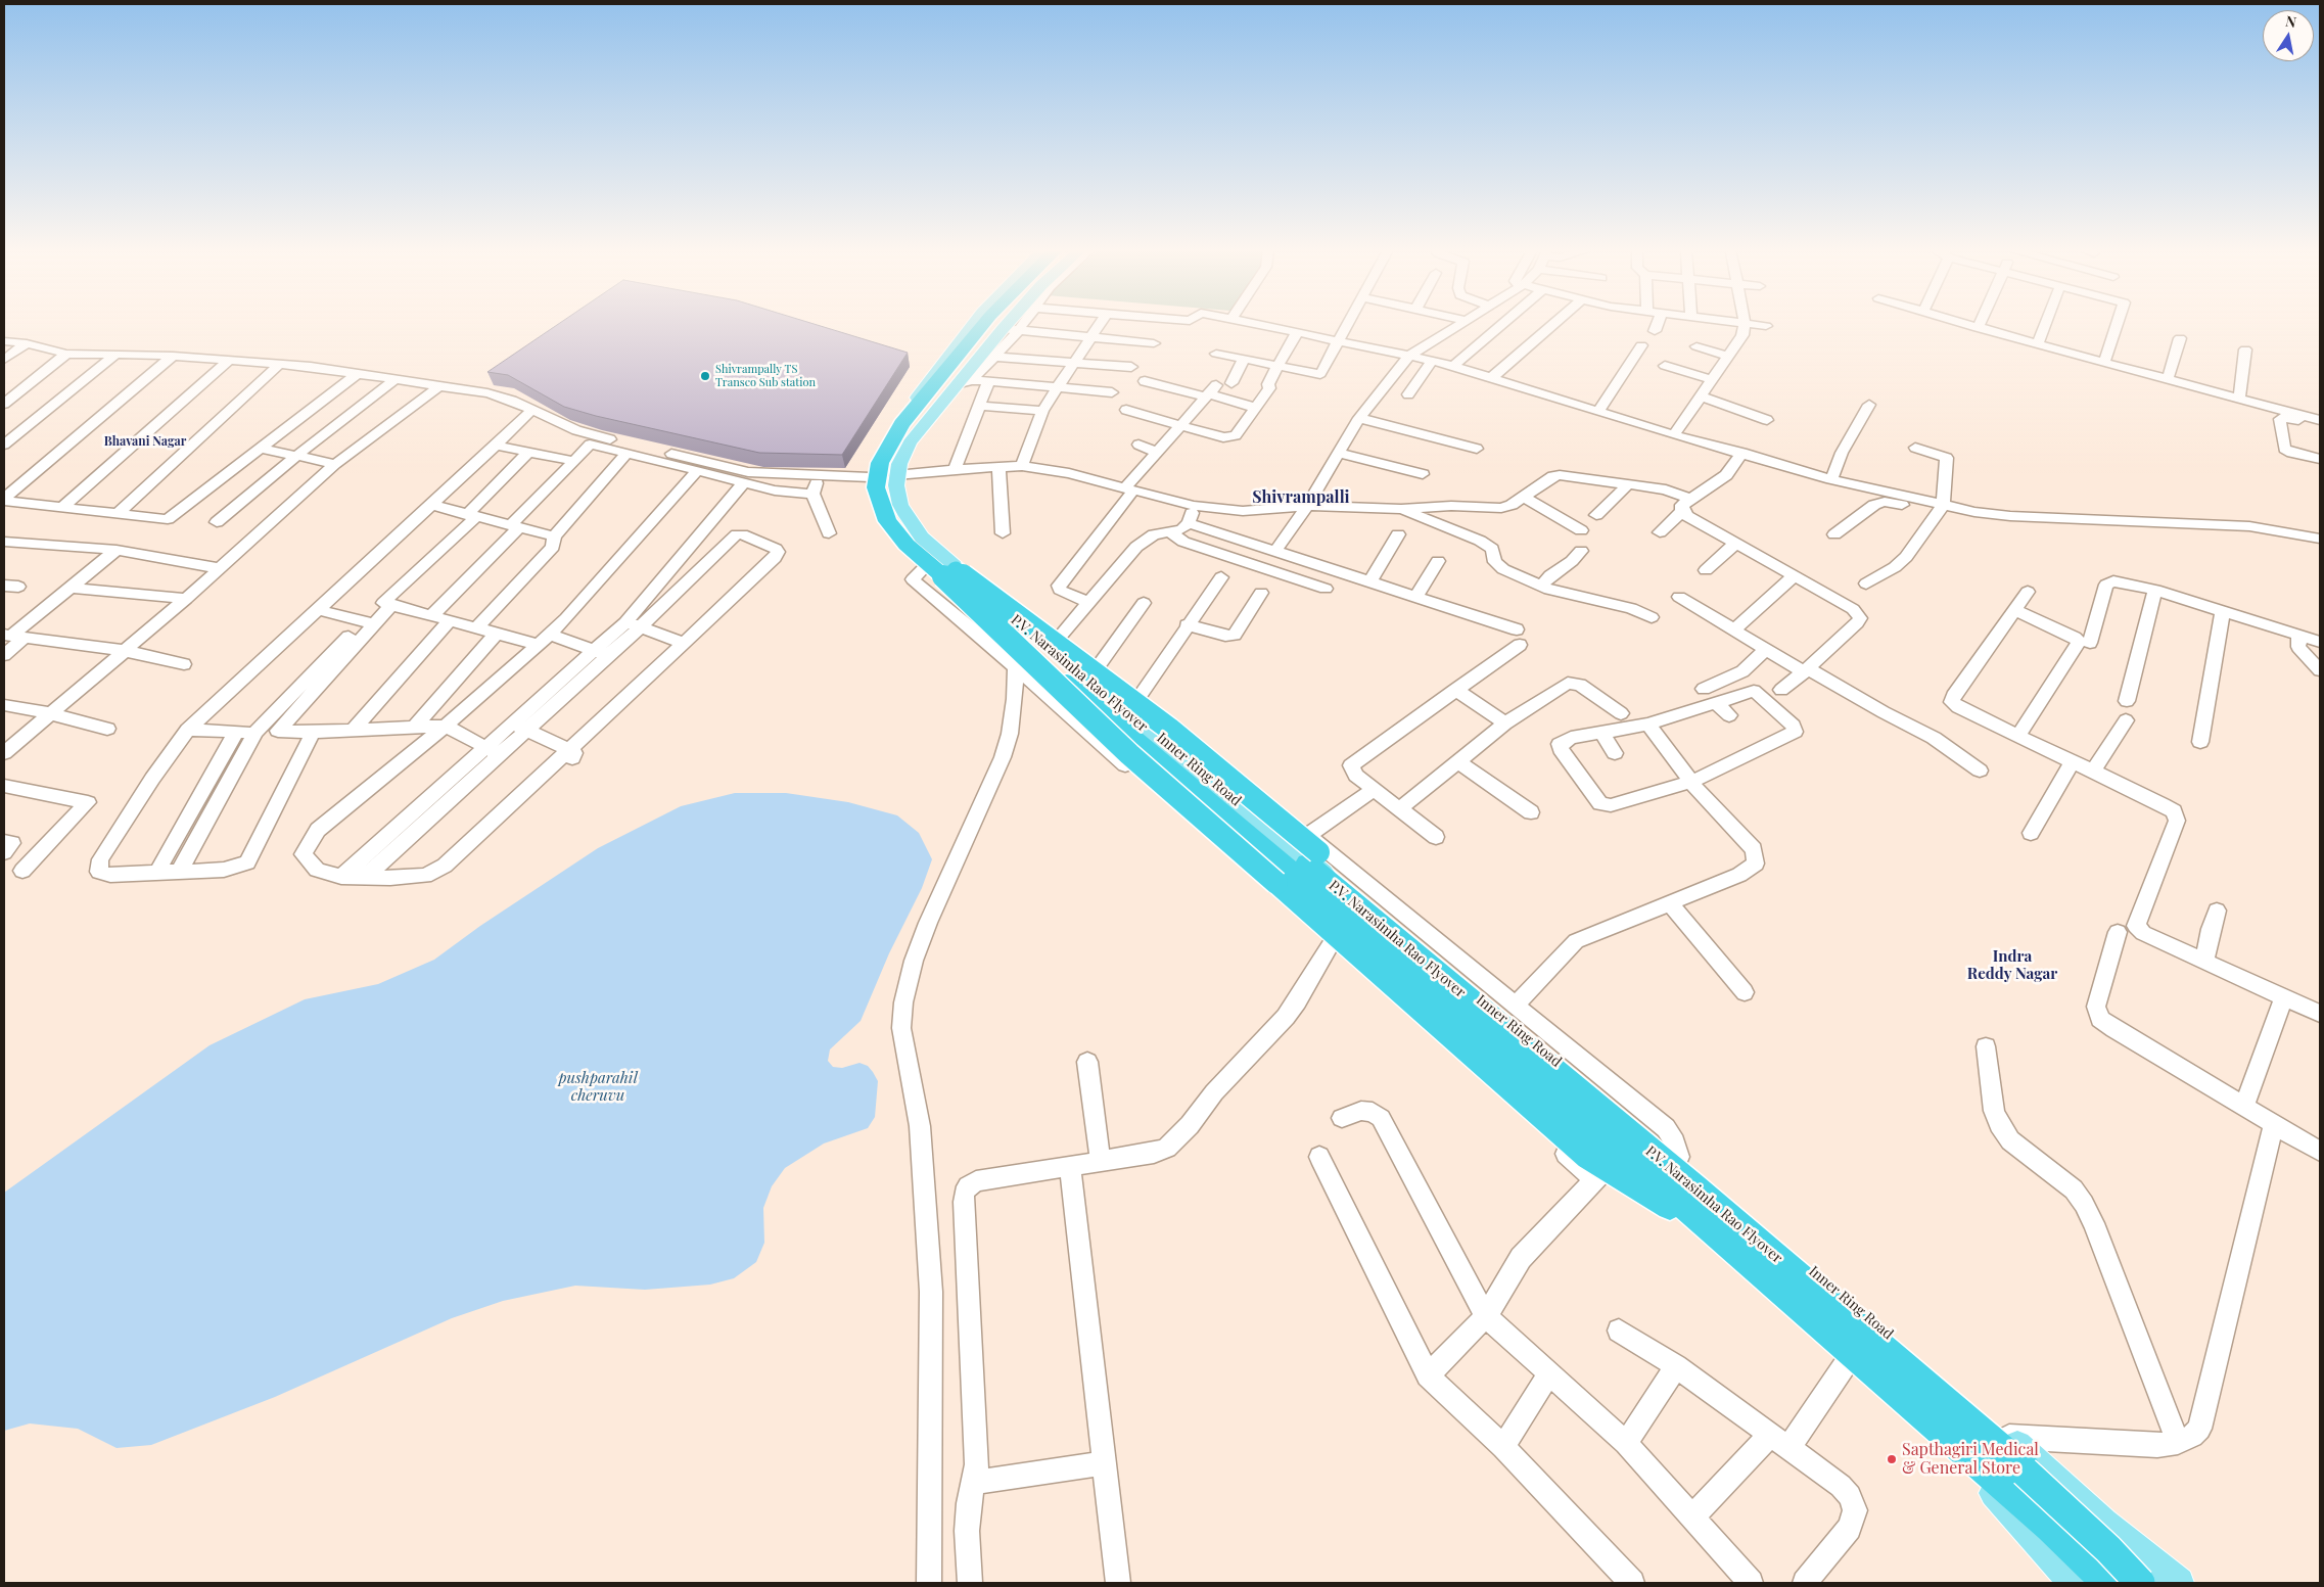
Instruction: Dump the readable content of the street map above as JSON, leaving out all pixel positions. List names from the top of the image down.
{
  "streets": {
    "highway": ["P.V. Narasimha Rao Flyover", "Inner Ring Road"]
  },
  "districts": ["Bhavani Nagar", "Shivrampalli", "Indra Reddy Nagar"],
  "water": ["pushparahil cheruvu"],
  "places": ["Shivrampally TS Transco Sub station", "Sapthagiri Medical & General Store"],
  "north": "top"
}
